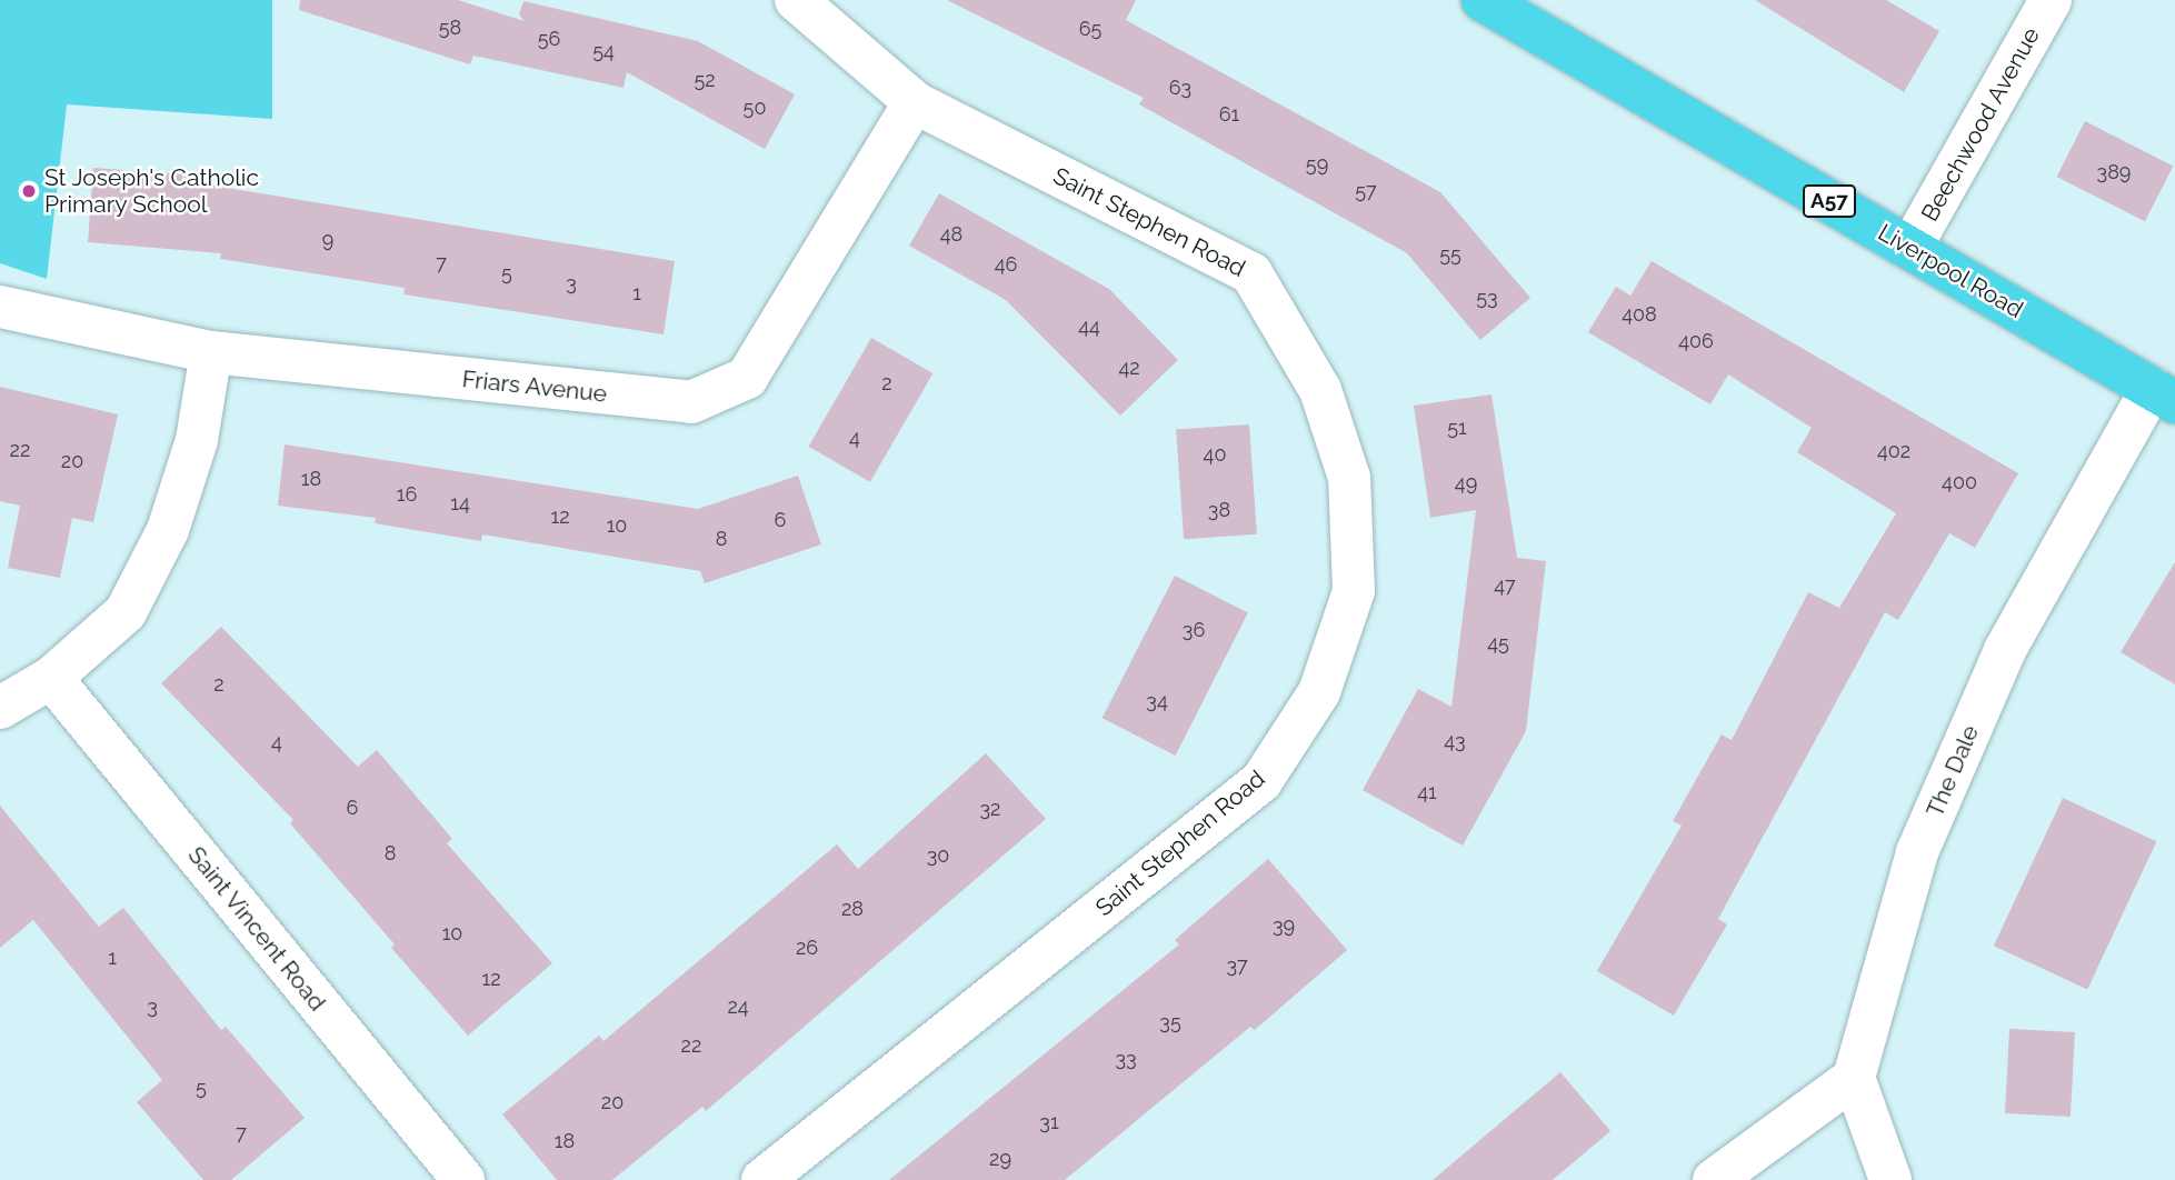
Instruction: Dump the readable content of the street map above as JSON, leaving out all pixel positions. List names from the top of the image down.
{
  "streets": {
    "highway": ["A57", "Liverpool Road"],
    "street": [
      "Beechwood Avenue",
      "Saint Stephen Road",
      "Friars Avenue",
      "The Dale",
      "Saint Vincent Road"
    ]
  },
  "crossings": [
    ["Beechwood Avenue", "Liverpool Road"],
    ["Saint Stephen Road", "Friars Avenue"],
    ["Liverpool Road", "The Dale"]
  ],
  "places": ["St Joseph's Catholic Primary School"],
  "house_numbers": [
    "58",
    "65",
    "56",
    "54",
    "52",
    "63",
    "50",
    "61",
    "59",
    "389",
    "57",
    "48",
    "9",
    "55",
    "7",
    "46",
    "5",
    "3",
    "1",
    "53",
    "408",
    "44",
    "406",
    "42",
    "2",
    "51",
    "4",
    "22",
    "402",
    "40",
    "20",
    "18",
    "400",
    "49",
    "16",
    "14",
    "38",
    "12",
    "6",
    "10",
    "8",
    "47",
    "36",
    "45",
    "2",
    "34",
    "43",
    "4",
    "41",
    "6",
    "32",
    "8",
    "30",
    "28",
    "39",
    "10",
    "26",
    "1",
    "37",
    "12",
    "3",
    "24",
    "35",
    "22",
    "33",
    "5",
    "20",
    "31",
    "7",
    "18",
    "29"
  ]
}
